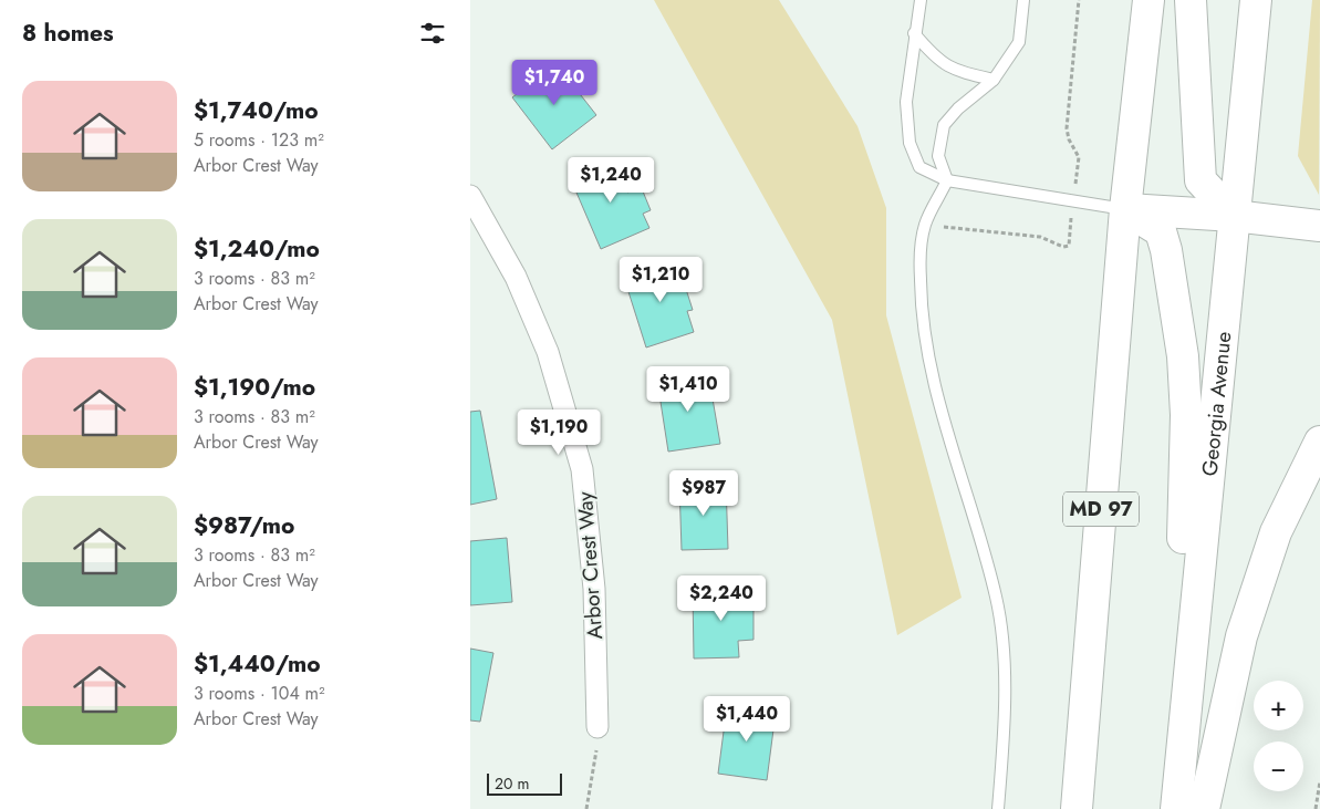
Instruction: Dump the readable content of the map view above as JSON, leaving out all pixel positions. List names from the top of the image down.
{
  "streets": {
    "main road": ["Georgia Avenue", "MD 97"],
    "street": ["Arbor Crest Way"]
  },
  "scale_bar": "20 m",
  "page": {
    "heading": "8 homes",
    "price": [
      "$1,740",
      "$1,240",
      "$1,210",
      "$1,410",
      "$1,190",
      "$987",
      "$2,240",
      "$1,440"
    ],
    "list": [
      {
        "name": "$1,740/mo",
        "note": "5 rooms · 123 m² · Arbor Crest Way"
      },
      {
        "name": "$1,240/mo",
        "note": "3 rooms · 83 m² · Arbor Crest Way"
      },
      {
        "name": "$1,190/mo",
        "note": "3 rooms · 83 m² · Arbor Crest Way"
      },
      {
        "name": "$987/mo",
        "note": "3 rooms · 83 m² · Arbor Crest Way"
      },
      {
        "name": "$1,440/mo",
        "note": "3 rooms · 104 m² · Arbor Crest Way"
      }
    ],
    "map_buttons": ["+", "−"],
    "scale": "20 m"
  }
}
